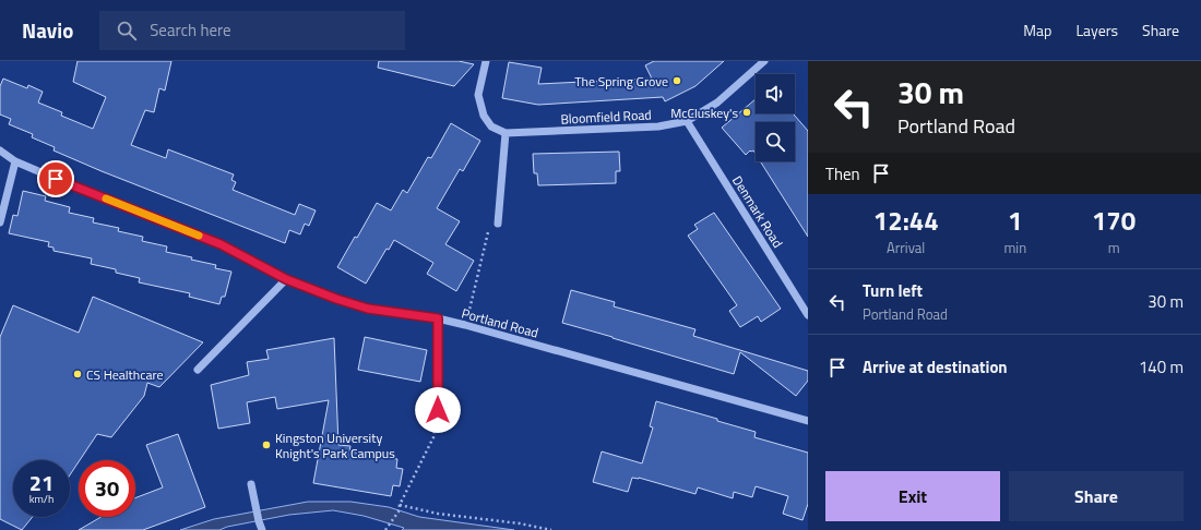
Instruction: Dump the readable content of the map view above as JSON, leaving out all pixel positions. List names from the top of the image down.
{
  "streets": {
    "street": ["Bloomfield Road", "Denmark Road", "Portland Road"]
  },
  "crossings": [
    ["Bloomfield Road", "Denmark Road"]
  ],
  "places": [
    "The Spring Grove",
    "McCluskey's",
    "CS Healthcare",
    "Kingston University Knight's Park Campus"
  ],
  "page": {
    "header": "Navio",
    "search": "Search here",
    "nav": ["Map", "Layers", "Share"],
    "turn": ["30 m", "Portland Road"],
    "then": "Then",
    "eta": [
      "12:44",
      "Arrival",
      "1",
      "min",
      "170",
      "m"
    ],
    "list": [
      {
        "name": "Turn left",
        "note": "Portland Road",
        "value": "30 m"
      },
      {
        "name": "Arrive at destination",
        "value": "140 m"
      }
    ],
    "speed": "21 km/h",
    "limit": "30",
    "buttons": ["Exit", "Share"]
  }
}
